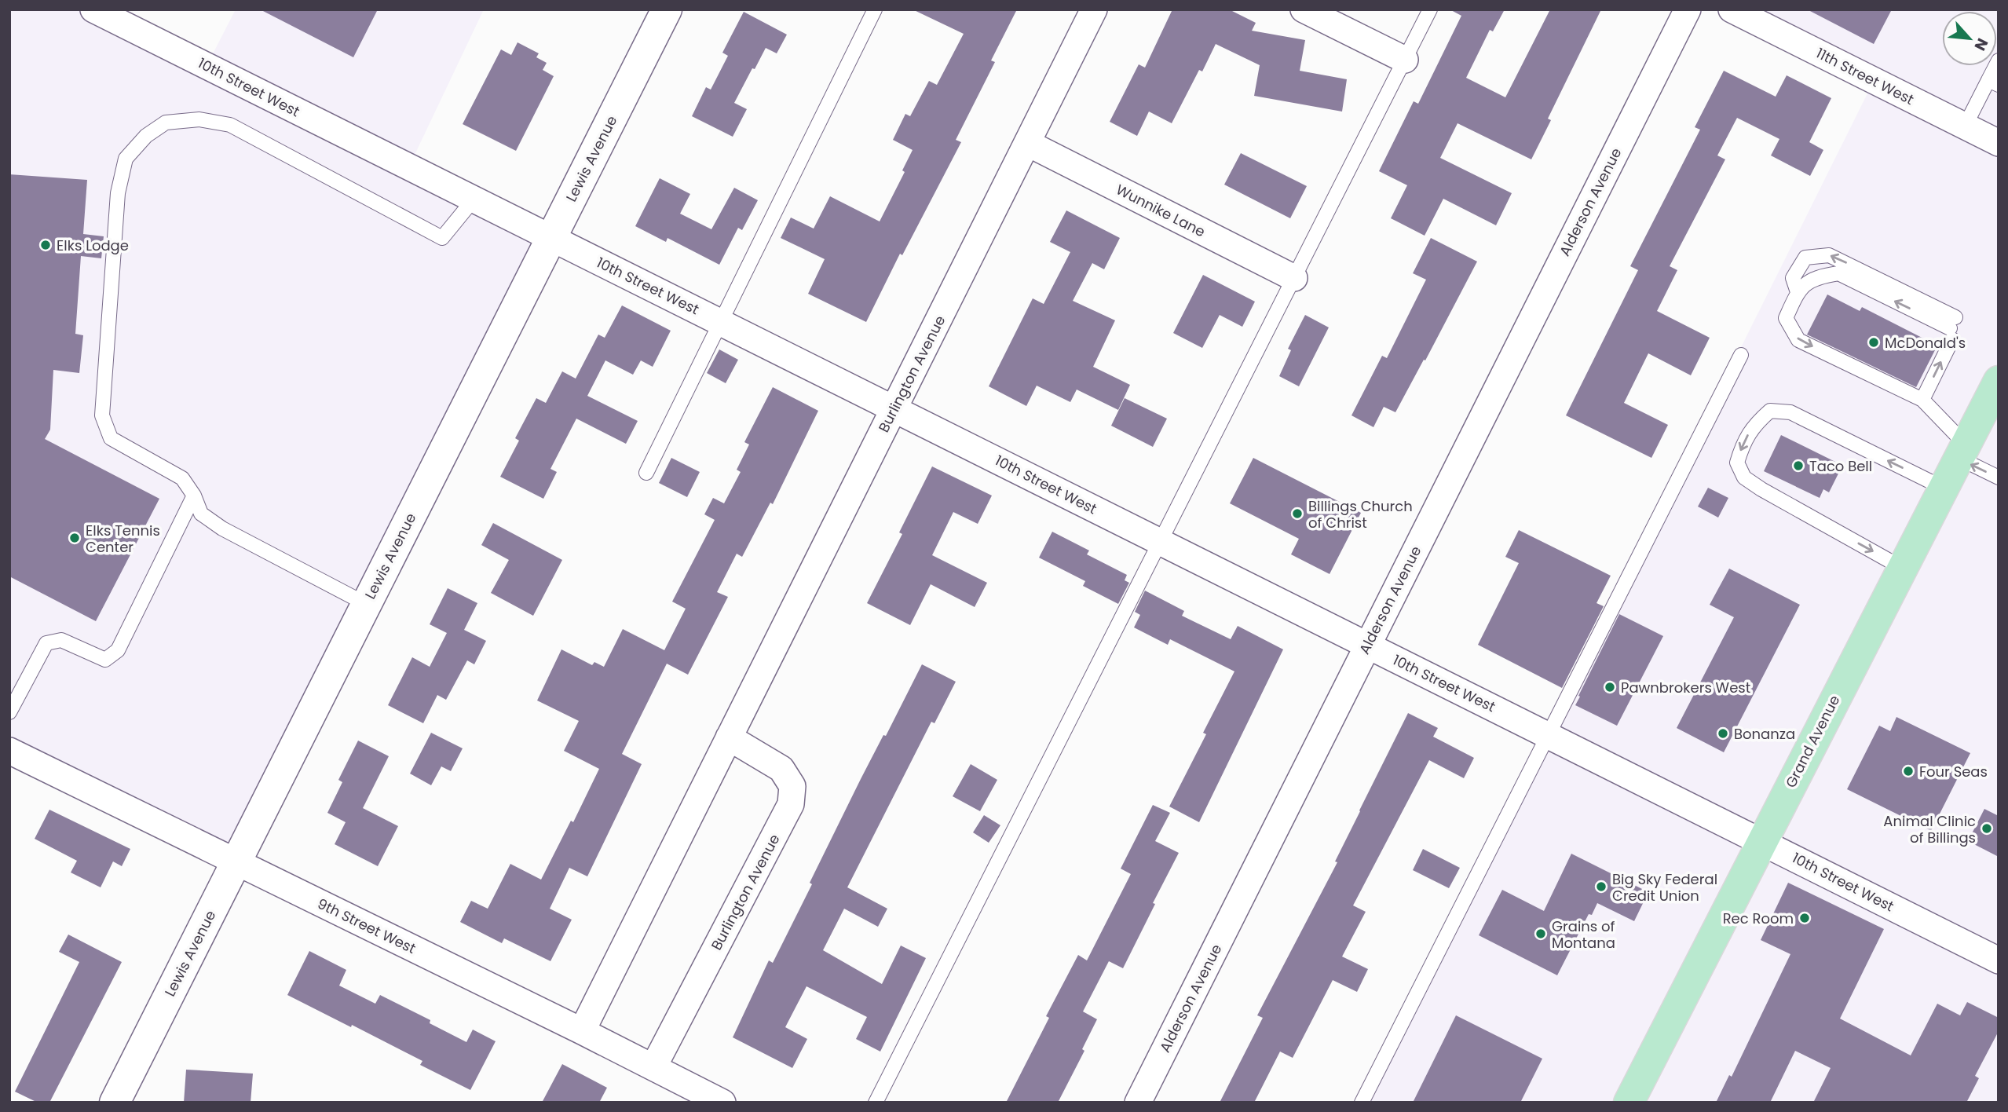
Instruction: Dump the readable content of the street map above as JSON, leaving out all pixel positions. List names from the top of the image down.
{
  "streets": {
    "main road": ["Grand Avenue"],
    "street": [
      "11th Street West",
      "10th Street West",
      "Lewis Avenue",
      "Alderson Avenue",
      "Wunnike Lane",
      "Burlington Avenue",
      "9th Street West"
    ]
  },
  "crossings": [
    ["10th Street West", "Lewis Avenue"],
    ["10th Street West", "Alderson Avenue"],
    ["10th Street West", "Burlington Avenue"],
    ["10th Street West", "Grand Avenue"],
    ["Lewis Avenue", "9th Street West"],
    ["Wunnike Lane", "Burlington Avenue"],
    ["Burlington Avenue", "9th Street West"]
  ],
  "places": [
    "Elks Lodge",
    "McDonald's",
    "Taco Bell",
    "Billings Church of Christ",
    "Elks Tennis Center",
    "Pawnbrokers West",
    "Bonanza",
    "Four Seas",
    "Animal Clinic of Billings",
    "Big Sky Federal Credit Union",
    "Rec Room",
    "Grains of Montana"
  ],
  "north": "bottom right"
}
